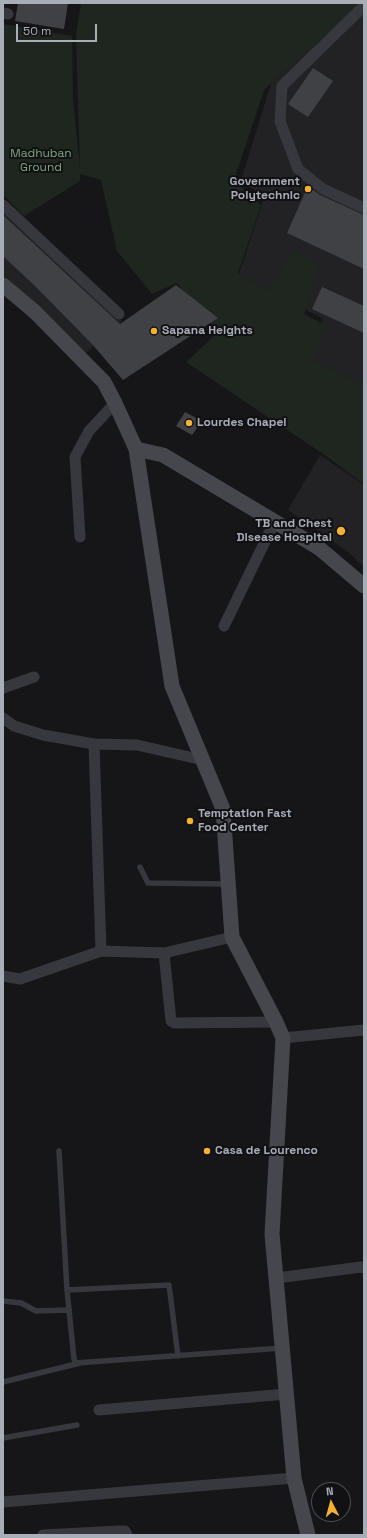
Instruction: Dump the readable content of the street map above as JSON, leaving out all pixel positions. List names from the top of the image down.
{
  "parks": ["Madhuban Ground"],
  "places": [
    "Government Polytechnic",
    "Sapana Heights",
    "Lourdes Chapel",
    "TB and Chest Disease Hospital",
    "Temptation Fast Food Center",
    "Casa de Lourenco"
  ],
  "scale_bar": "50 m",
  "north": "top"
}
